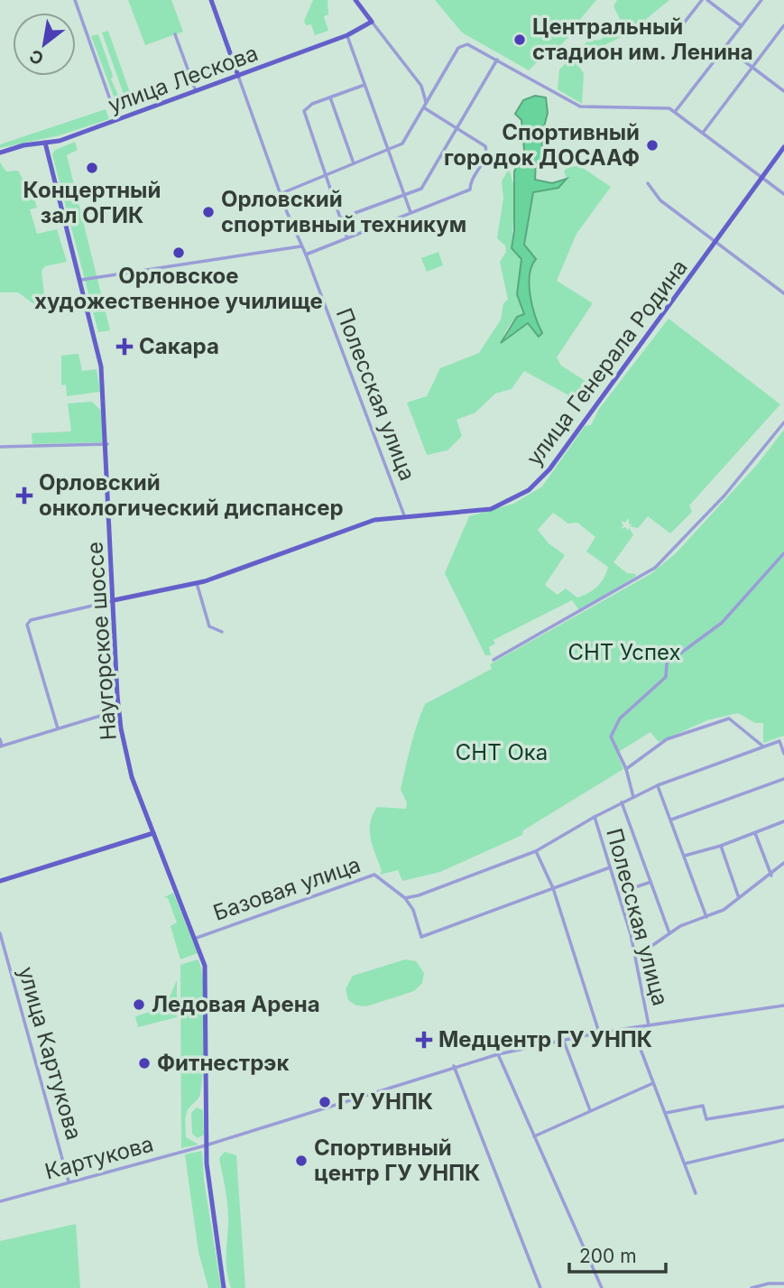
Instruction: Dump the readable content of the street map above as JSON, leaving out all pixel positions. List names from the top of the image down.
{
  "streets": {
    "main road": [
      "улица Лескова",
      "улица Генерала Родина",
      "Полесская улица",
      "Наугорское шоссе"
    ],
    "street": ["Базовая улица", "улица Картукова", "Картукова"]
  },
  "crossings": [
    ["улица Лескова", "Полесская улица"],
    ["улица Лескова", "Наугорское шоссе"],
    ["улица Генерала Родина", "Полесская улица"],
    ["улица Генерала Родина", "Наугорское шоссе"],
    ["Полесская улица", "Картукова"],
    ["Наугорское шоссе", "Базовая улица"],
    ["Наугорское шоссе", "Картукова"],
    ["улица Картукова", "Картукова"]
  ],
  "parks": ["СНТ Успех", "СНТ Ока"],
  "places": {
    "other": [
      "Центральный стадион им. Ленина",
      "Спортивный городок ДОСААФ",
      "Концертный зал ОГИК",
      "Орловский спортивный техникум",
      "Орловское художественное училище",
      "Ледовая Арена",
      "Фитнестрэк",
      "ГУ УНПК",
      "Спортивный центр ГУ УНПК"
    ],
    "health": ["Сакара", "Орловский онкологический диспансер", "Медцентр ГУ УНПК"]
  },
  "scale_bar": "200 m",
  "north": "bottom left"
}
